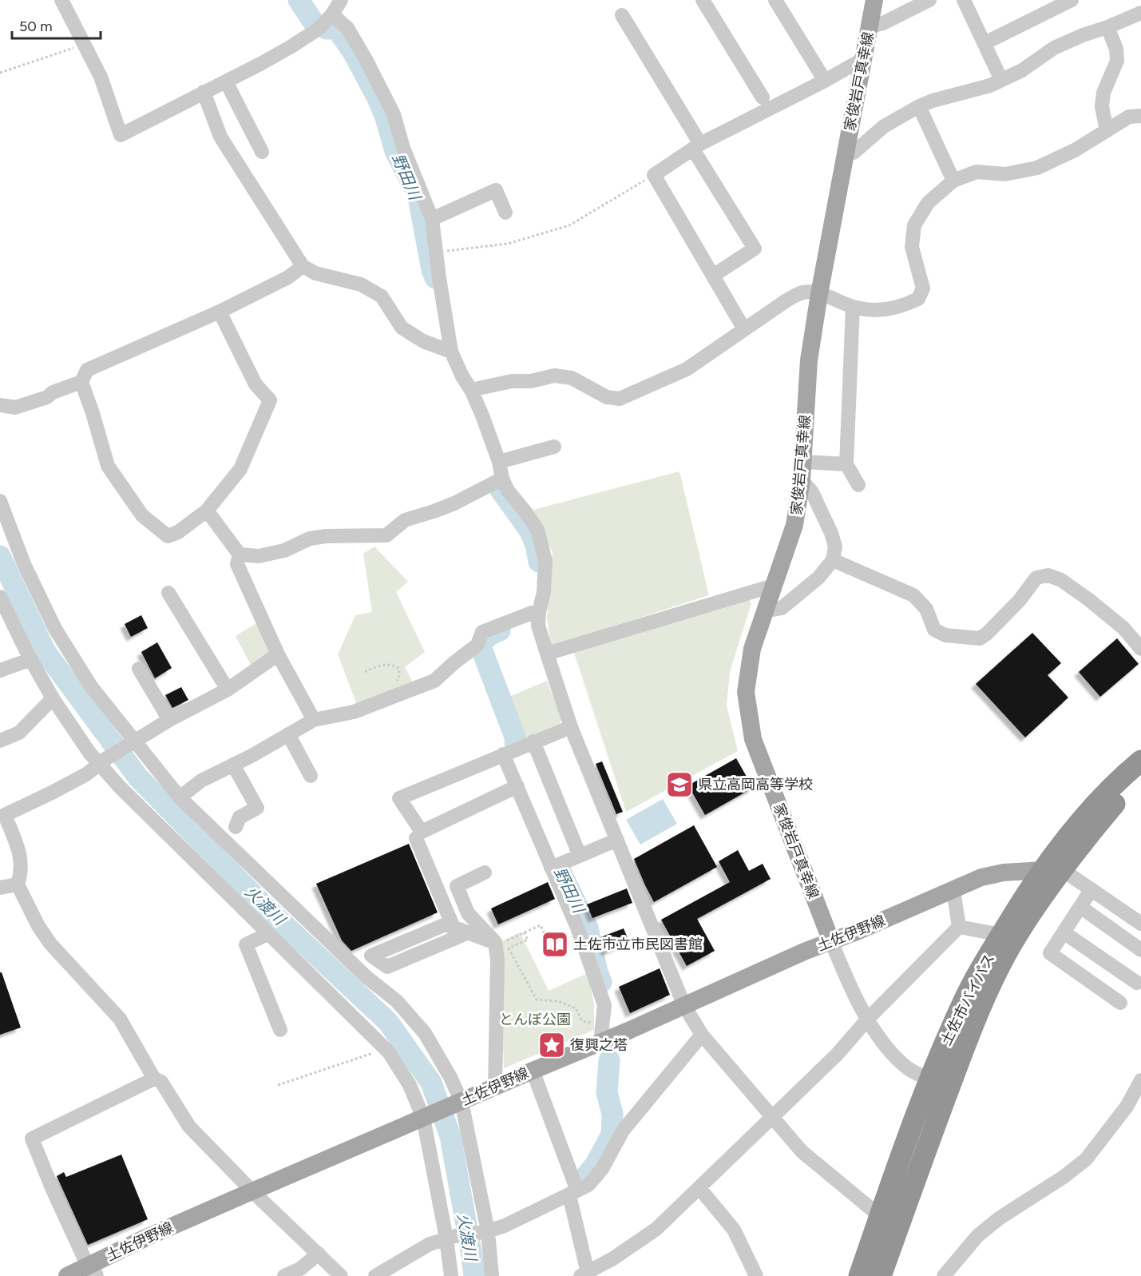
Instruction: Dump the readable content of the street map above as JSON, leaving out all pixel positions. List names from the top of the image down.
{
  "streets": {
    "highway": ["土佐市バイパス"],
    "main road": ["家俊岩戸真幸線", "土佐伊野線"]
  },
  "crossings": [
    ["家俊岩戸真幸線", "土佐伊野線"],
    ["土佐伊野線", "土佐市バイパス"]
  ],
  "water": ["野田川", "火渡川"],
  "parks": ["とんぼ公園"],
  "places": {
    "school or university": ["県立高岡高等学校"],
    "library": ["土佐市立市民図書館"],
    "place": ["復興之塔"]
  },
  "scale_bar": "50 m"
}
